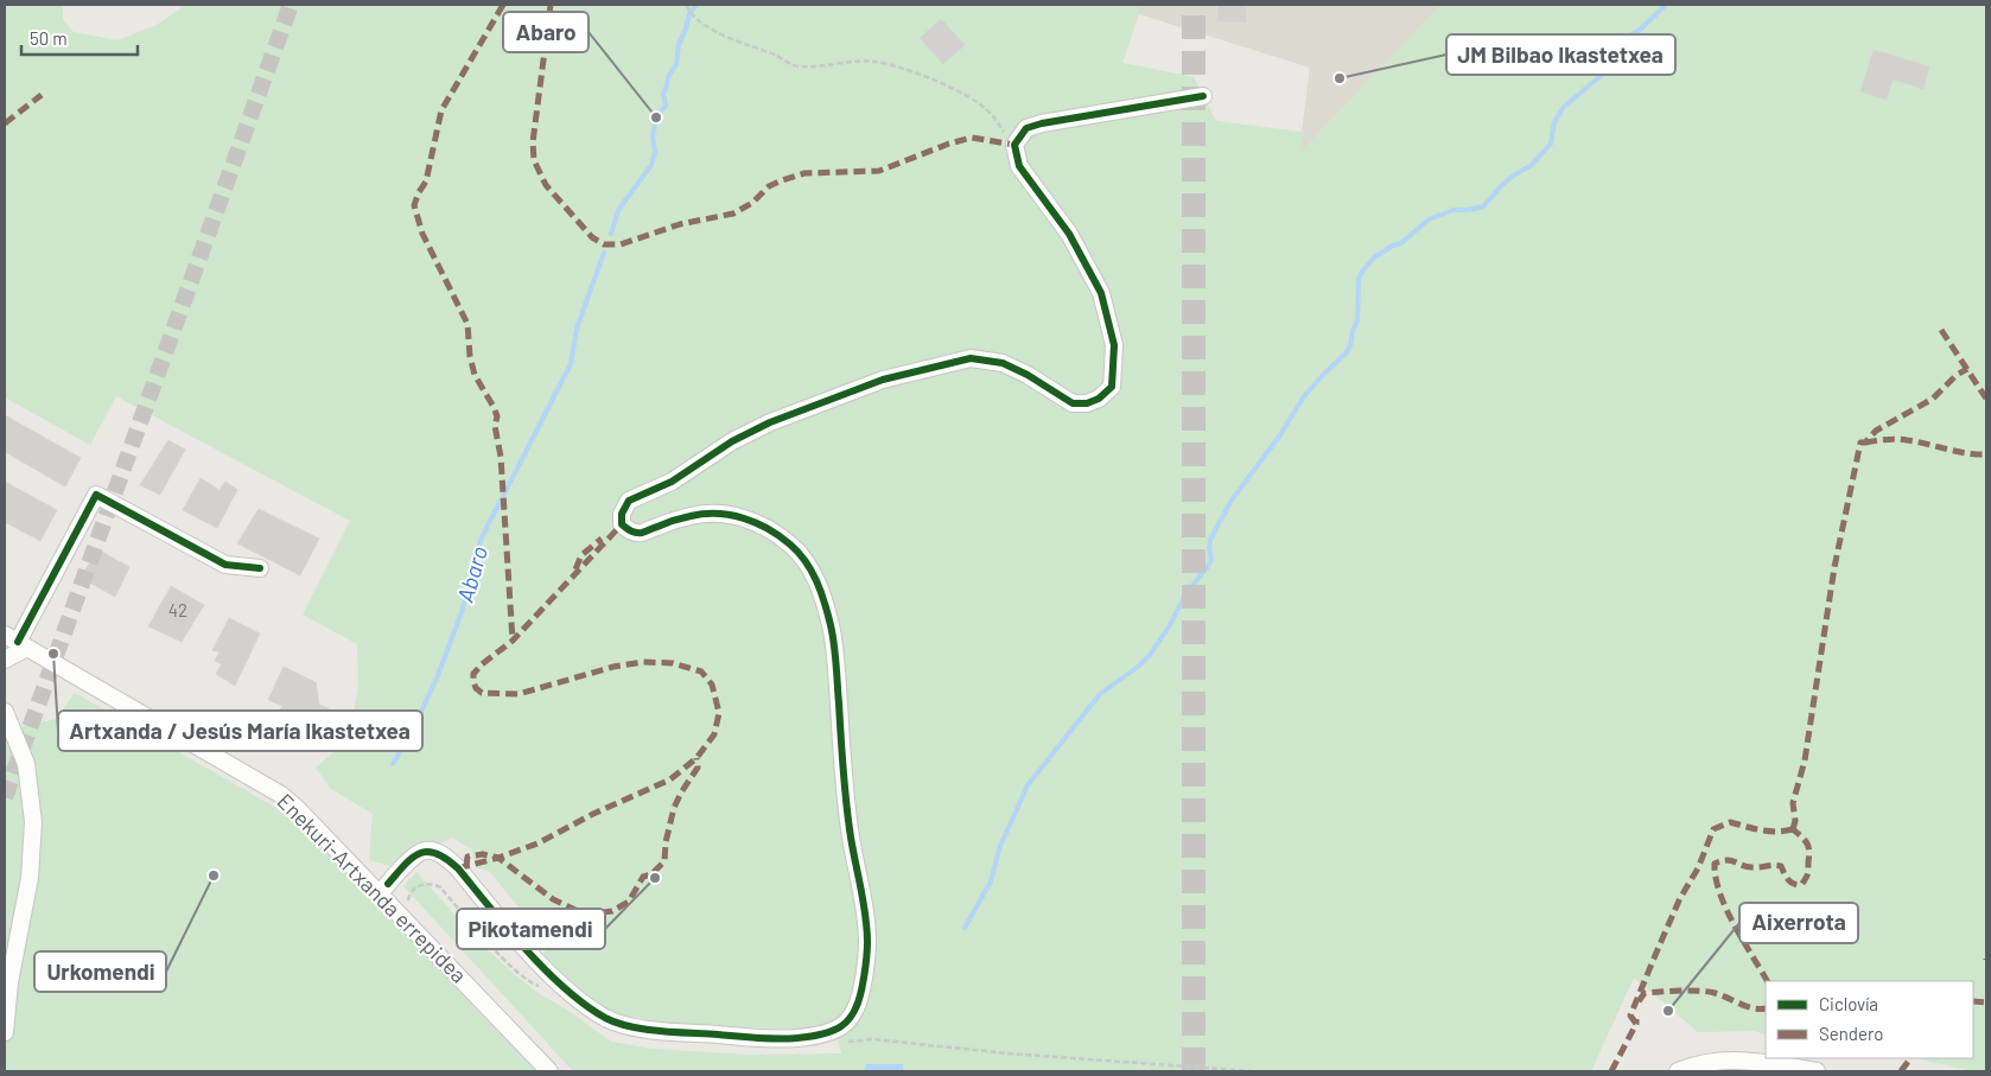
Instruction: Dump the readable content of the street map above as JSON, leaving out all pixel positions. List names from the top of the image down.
{
  "streets": {
    "street": ["Enekuri-Artxanda errepidea"]
  },
  "water": ["Abaro"],
  "places": [
    "JM Bilbao Ikastetxea",
    "Abaro",
    "Artxanda / Jesús María Ikastetxea",
    "Urkomendi",
    "Pikotamendi",
    "Aixerrota"
  ],
  "house_numbers": ["42"],
  "legend": ["Ciclovía", "Sendero"],
  "scale_bar": "50 m"
}
